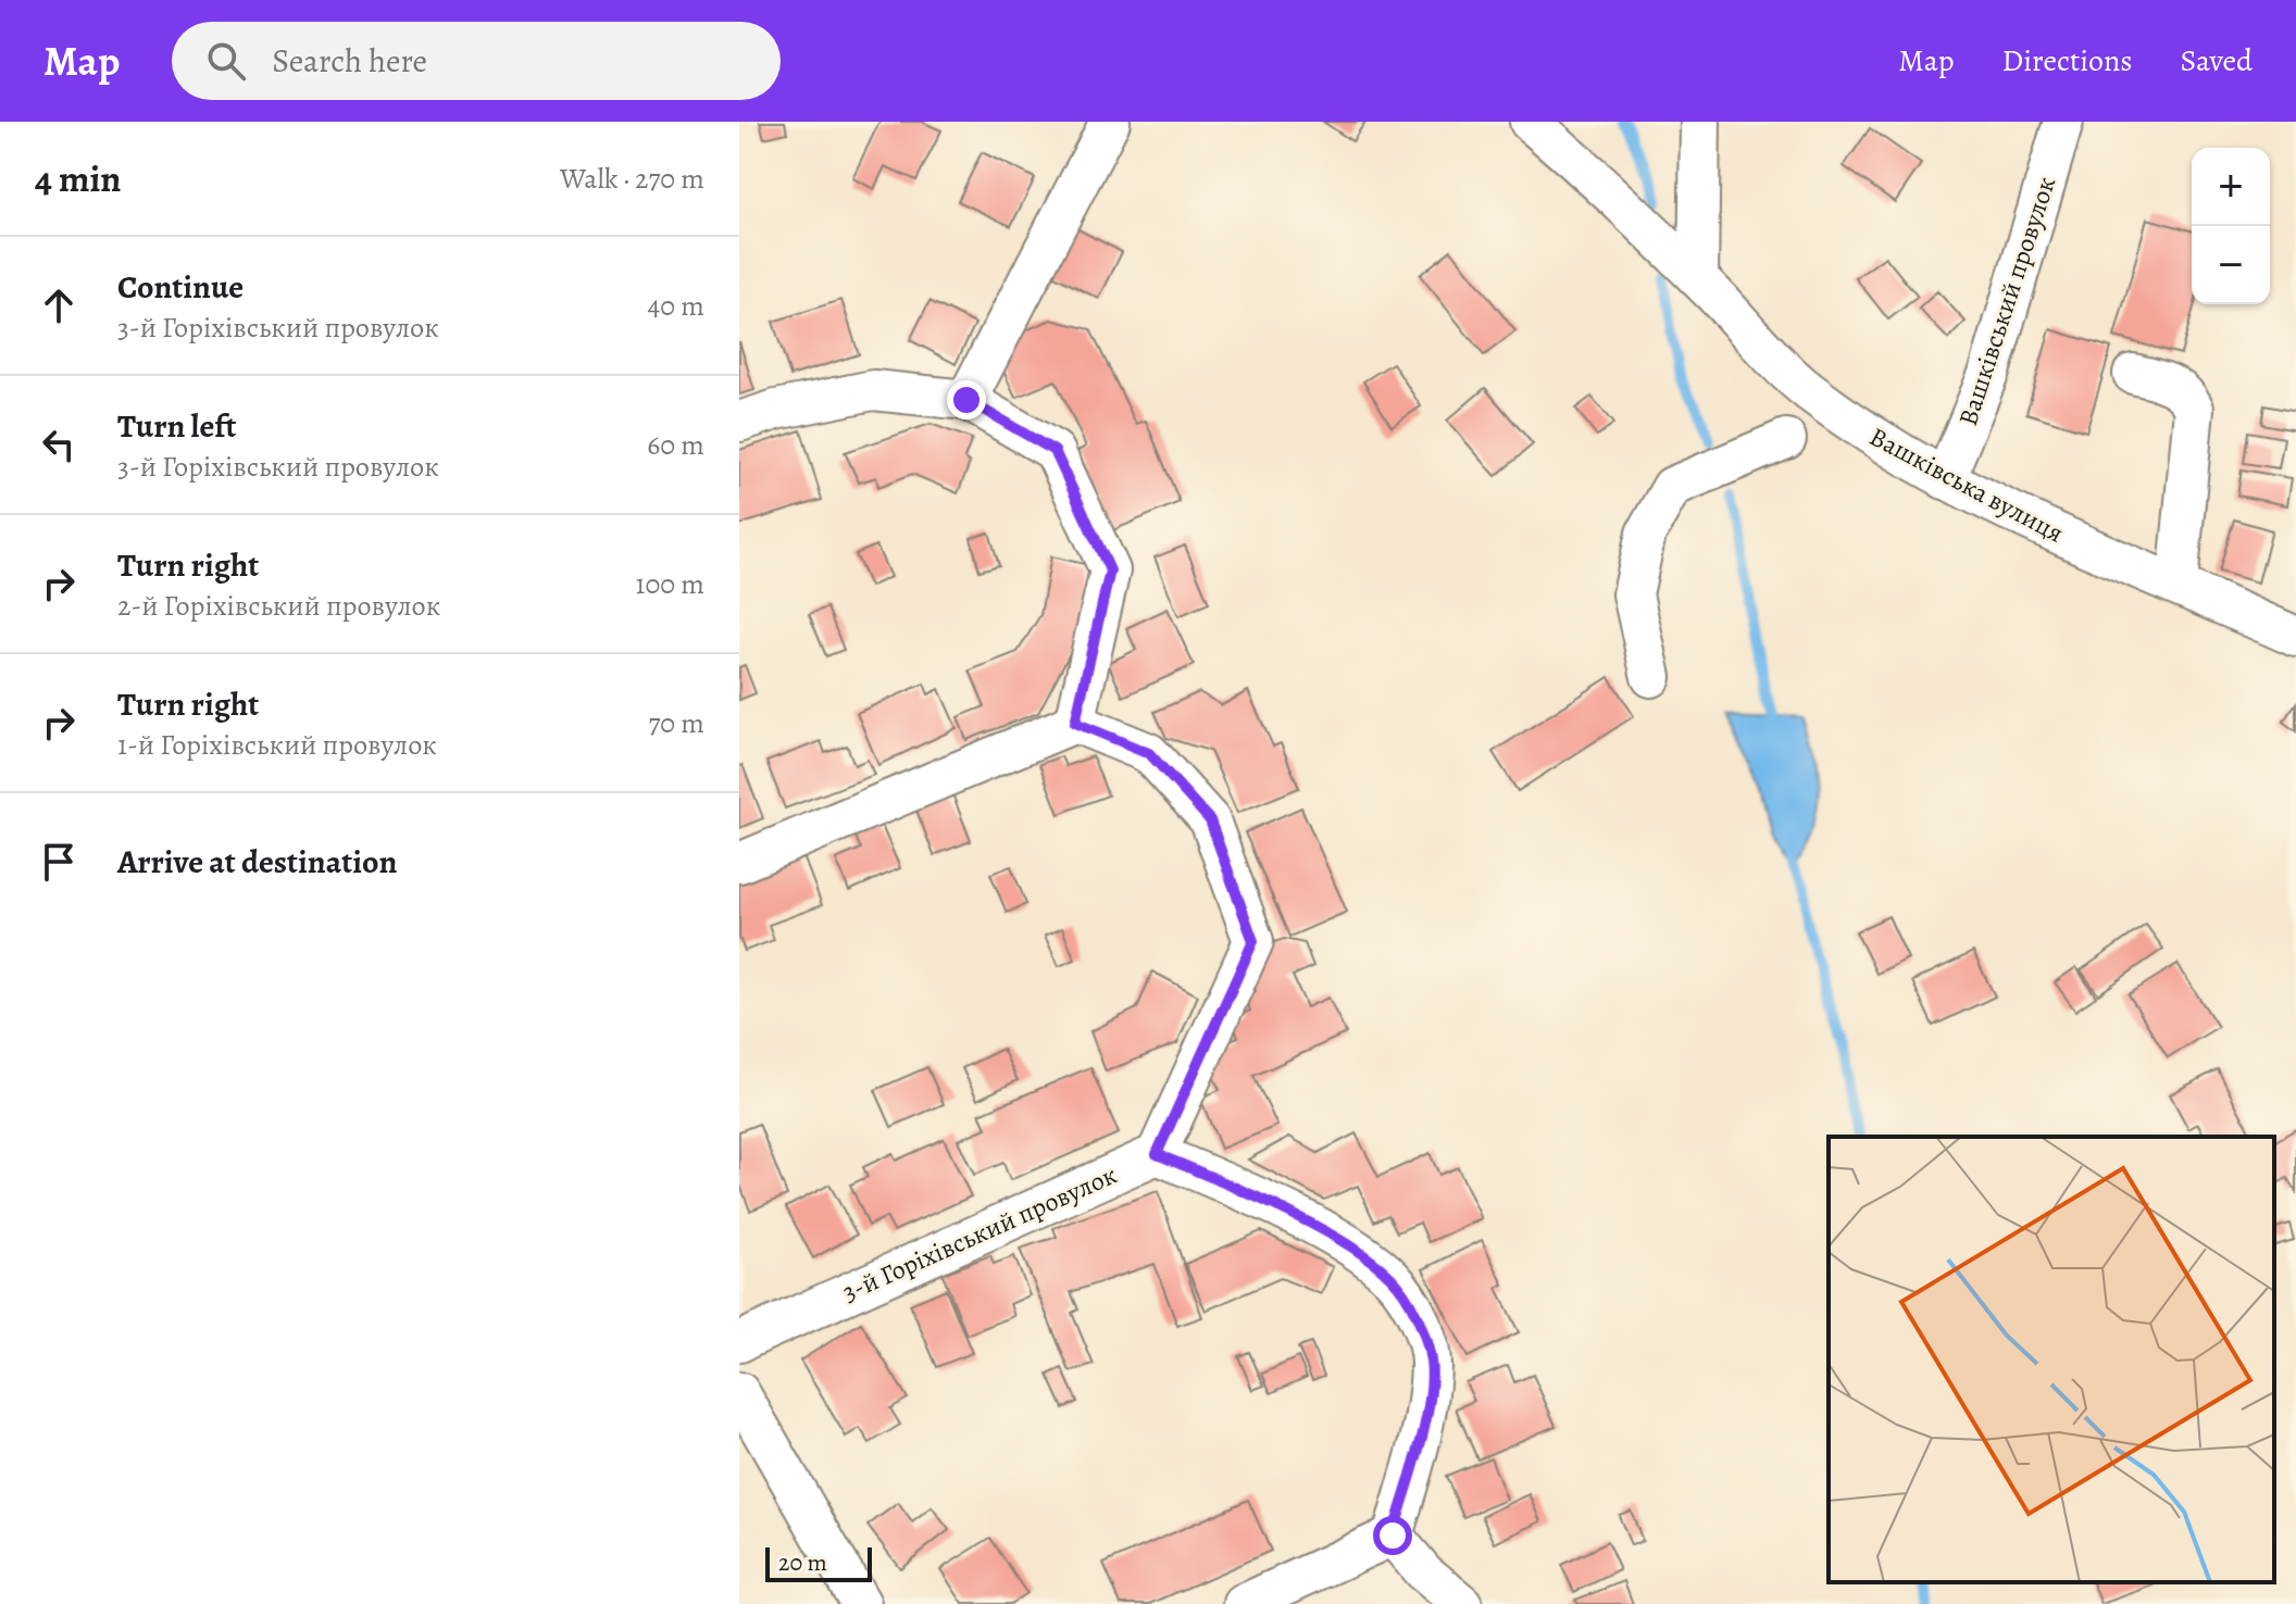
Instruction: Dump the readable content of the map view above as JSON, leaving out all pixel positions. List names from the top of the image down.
{
  "streets": {
    "street": ["Вашківський провулок", "Вашківська вулиця", "3-й Горіхівський провулок"]
  },
  "crossings": [
    ["Вашківський провулок", "Вашківська вулиця"]
  ],
  "scale_bar": "20 m",
  "page": {
    "header": "Map",
    "search": "Search here",
    "nav": ["Map", "Directions", "Saved"],
    "heading": ["4 min", "Walk · 270 m"],
    "map_buttons": ["+", "−"],
    "list": [
      ["Continue", "3-й Горіхівський провулок", "40 m"],
      ["Turn left", "3-й Горіхівський провулок", "60 m"],
      ["Turn right", "2-й Горіхівський провулок", "100 m"],
      ["Turn right", "1-й Горіхівський провулок", "70 m"],
      "Arrive at destination"
    ],
    "scale": "20 m"
  }
}
